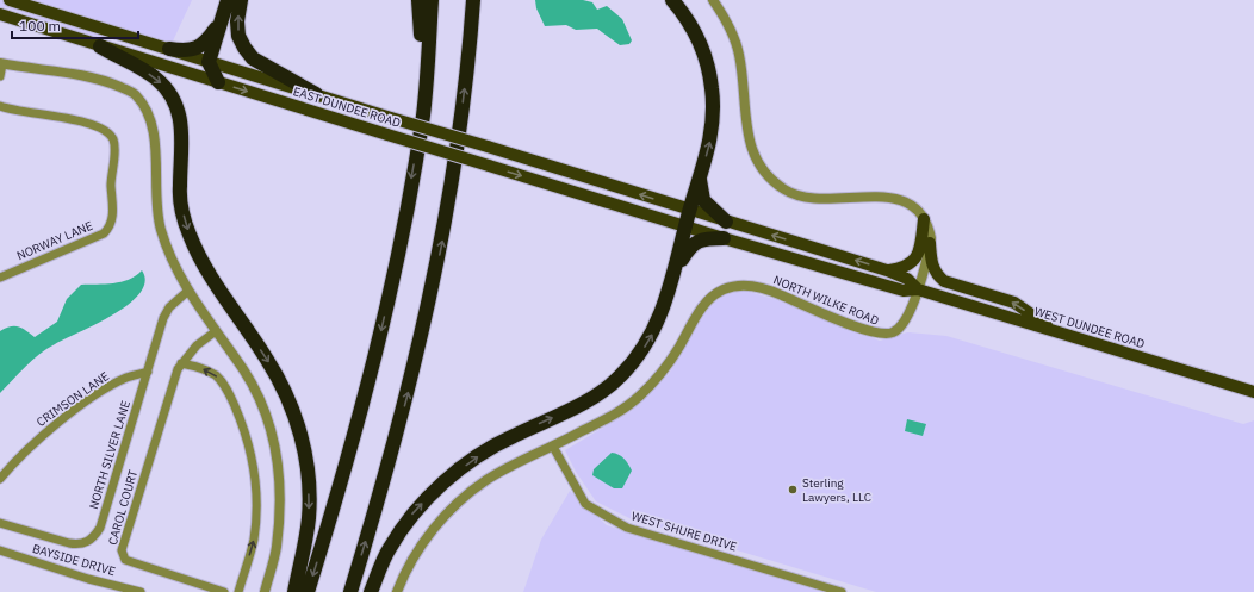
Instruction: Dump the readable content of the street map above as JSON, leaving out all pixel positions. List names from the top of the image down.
{
  "streets": {
    "main road": ["EAST DUNDEE ROAD", "WEST DUNDEE ROAD"],
    "street": [
      "NORWAY LANE",
      "NORTH WILKE ROAD",
      "CRIMSON LANE",
      "NORTH SILVER LANE",
      "CAROL COURT",
      "WEST SHURE DRIVE",
      "BAYSIDE DRIVE"
    ]
  },
  "crossings": [
    ["EAST DUNDEE ROAD", "WEST DUNDEE ROAD"],
    ["NORTH WILKE ROAD", "WEST DUNDEE ROAD"],
    ["NORTH WILKE ROAD", "WEST SHURE DRIVE"],
    ["CRIMSON LANE", "NORTH SILVER LANE"]
  ],
  "places": ["Sterling Lawyers, LLC"],
  "scale_bar": "100 m"
}
